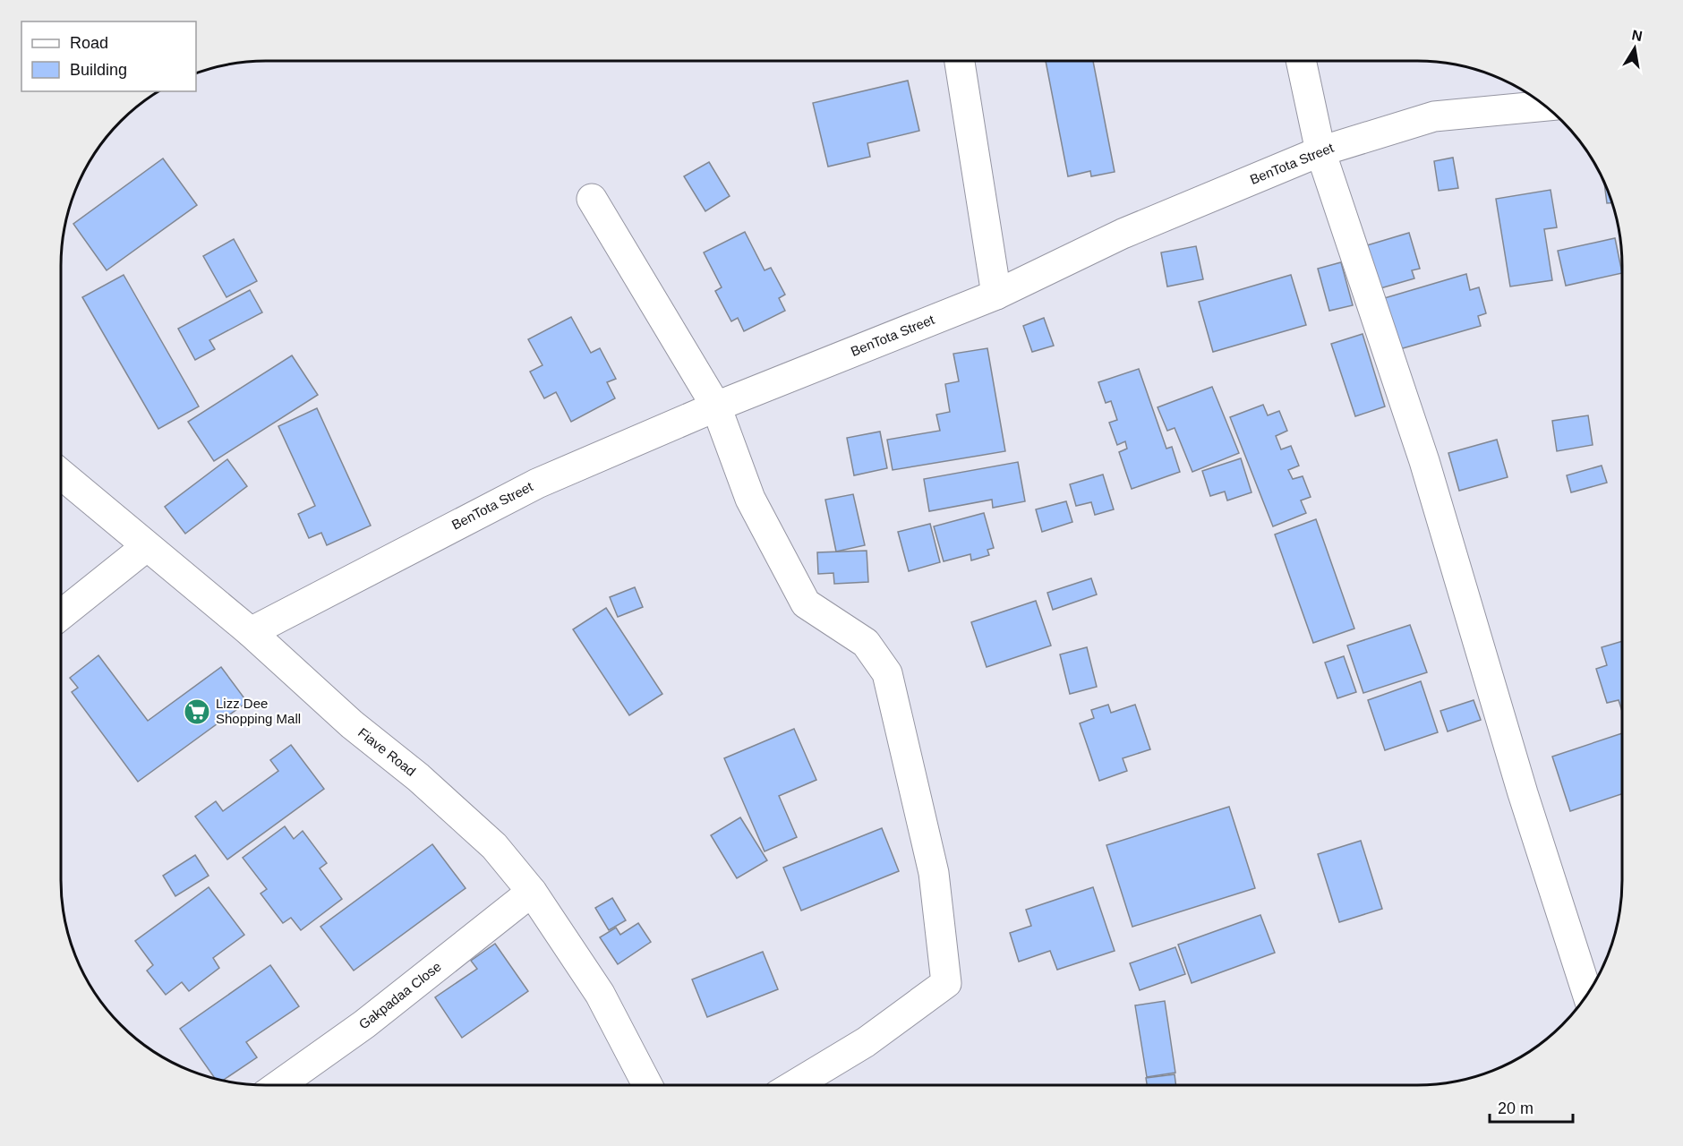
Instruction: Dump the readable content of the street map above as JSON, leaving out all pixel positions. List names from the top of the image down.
{
  "streets": {
    "street": ["BenTota Street", "Fiave Road", "Gakpadaa Close"]
  },
  "crossings": [
    ["BenTota Street", "Fiave Road"],
    ["Fiave Road", "Gakpadaa Close"]
  ],
  "places": {
    "supermarket": ["Lizz Dee Shopping Mall"]
  },
  "legend": ["Road", "Building"],
  "scale_bar": "20 m",
  "north": "top"
}
